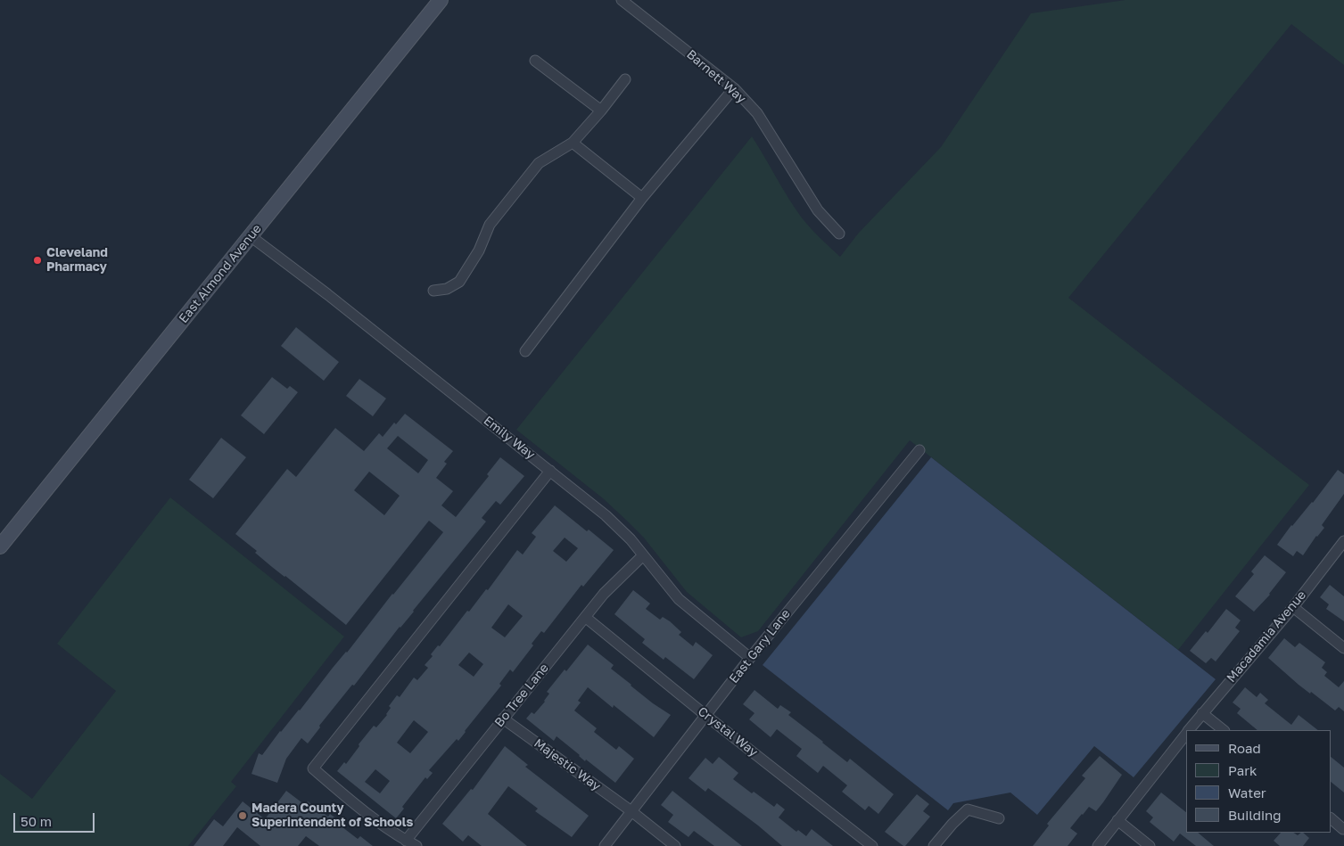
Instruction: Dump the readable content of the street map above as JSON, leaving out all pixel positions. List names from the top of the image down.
{
  "streets": {
    "main road": ["East Almond Avenue"],
    "street": [
      "Barnett Way",
      "Emily Way",
      "Macadamia Avenue",
      "East Gary Lane",
      "Bo Tree Lane",
      "Crystal Way",
      "Majestic Way"
    ]
  },
  "crossings": [
    ["East Almond Avenue", "Emily Way"],
    ["Emily Way", "East Gary Lane"],
    ["Emily Way", "Bo Tree Lane"],
    ["East Gary Lane", "Crystal Way"],
    ["East Gary Lane", "Majestic Way"],
    ["Bo Tree Lane", "Crystal Way"],
    ["Bo Tree Lane", "Majestic Way"]
  ],
  "places": ["Cleveland Pharmacy", "Madera County Superintendent of Schools"],
  "legend": [
    "Road",
    "Park",
    "Water",
    "Building"
  ],
  "scale_bar": "50 m"
}
